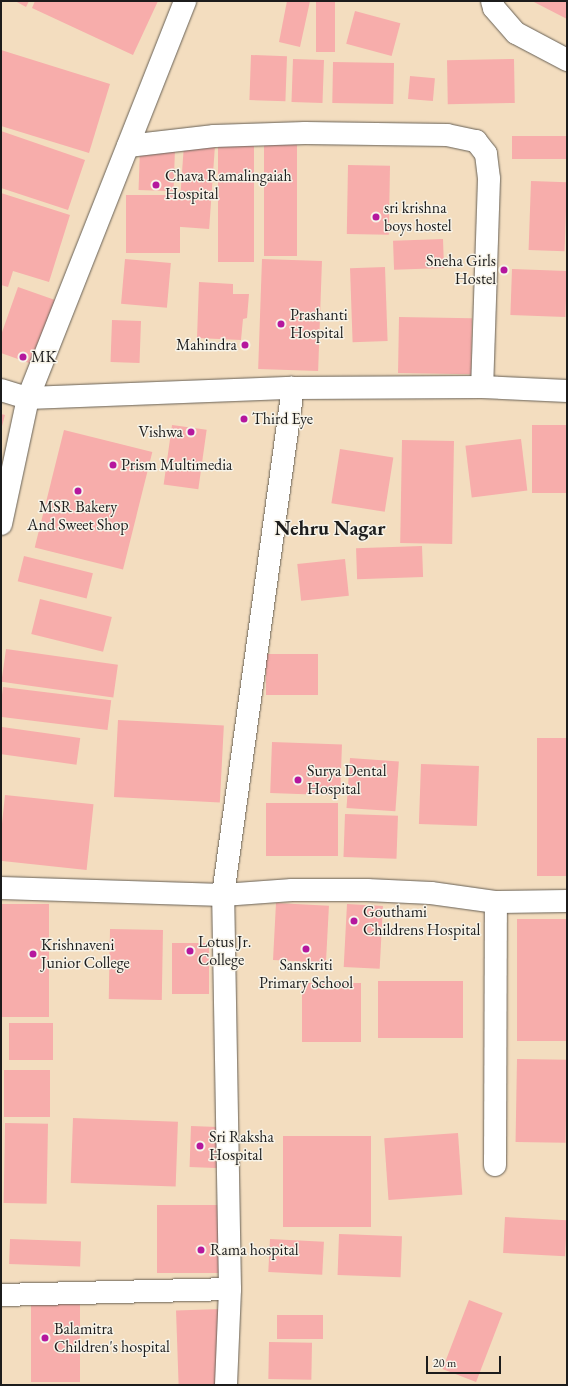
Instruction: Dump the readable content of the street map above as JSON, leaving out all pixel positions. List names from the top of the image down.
{
  "districts": ["Nehru Nagar"],
  "places": [
    "Chava Ramalingaiah Hospital",
    "sri krishna boys hostel",
    "Sneha Girls Hostel",
    "Prashanti Hospital",
    "Mahindra",
    "MK",
    "Third Eye",
    "Vishwa",
    "Prism Multimedia",
    "MSR Bakery And Sweet Shop",
    "Surya Dental Hospital",
    "Gouthami Childrens Hospital",
    "Sanskriti Primary School",
    "Lotus Jr. College",
    "Krishnaveni Junior College",
    "Sri Raksha Hospital",
    "Rama hospital",
    "Balamitra Children's hospital"
  ],
  "scale_bar": "20 m"
}
